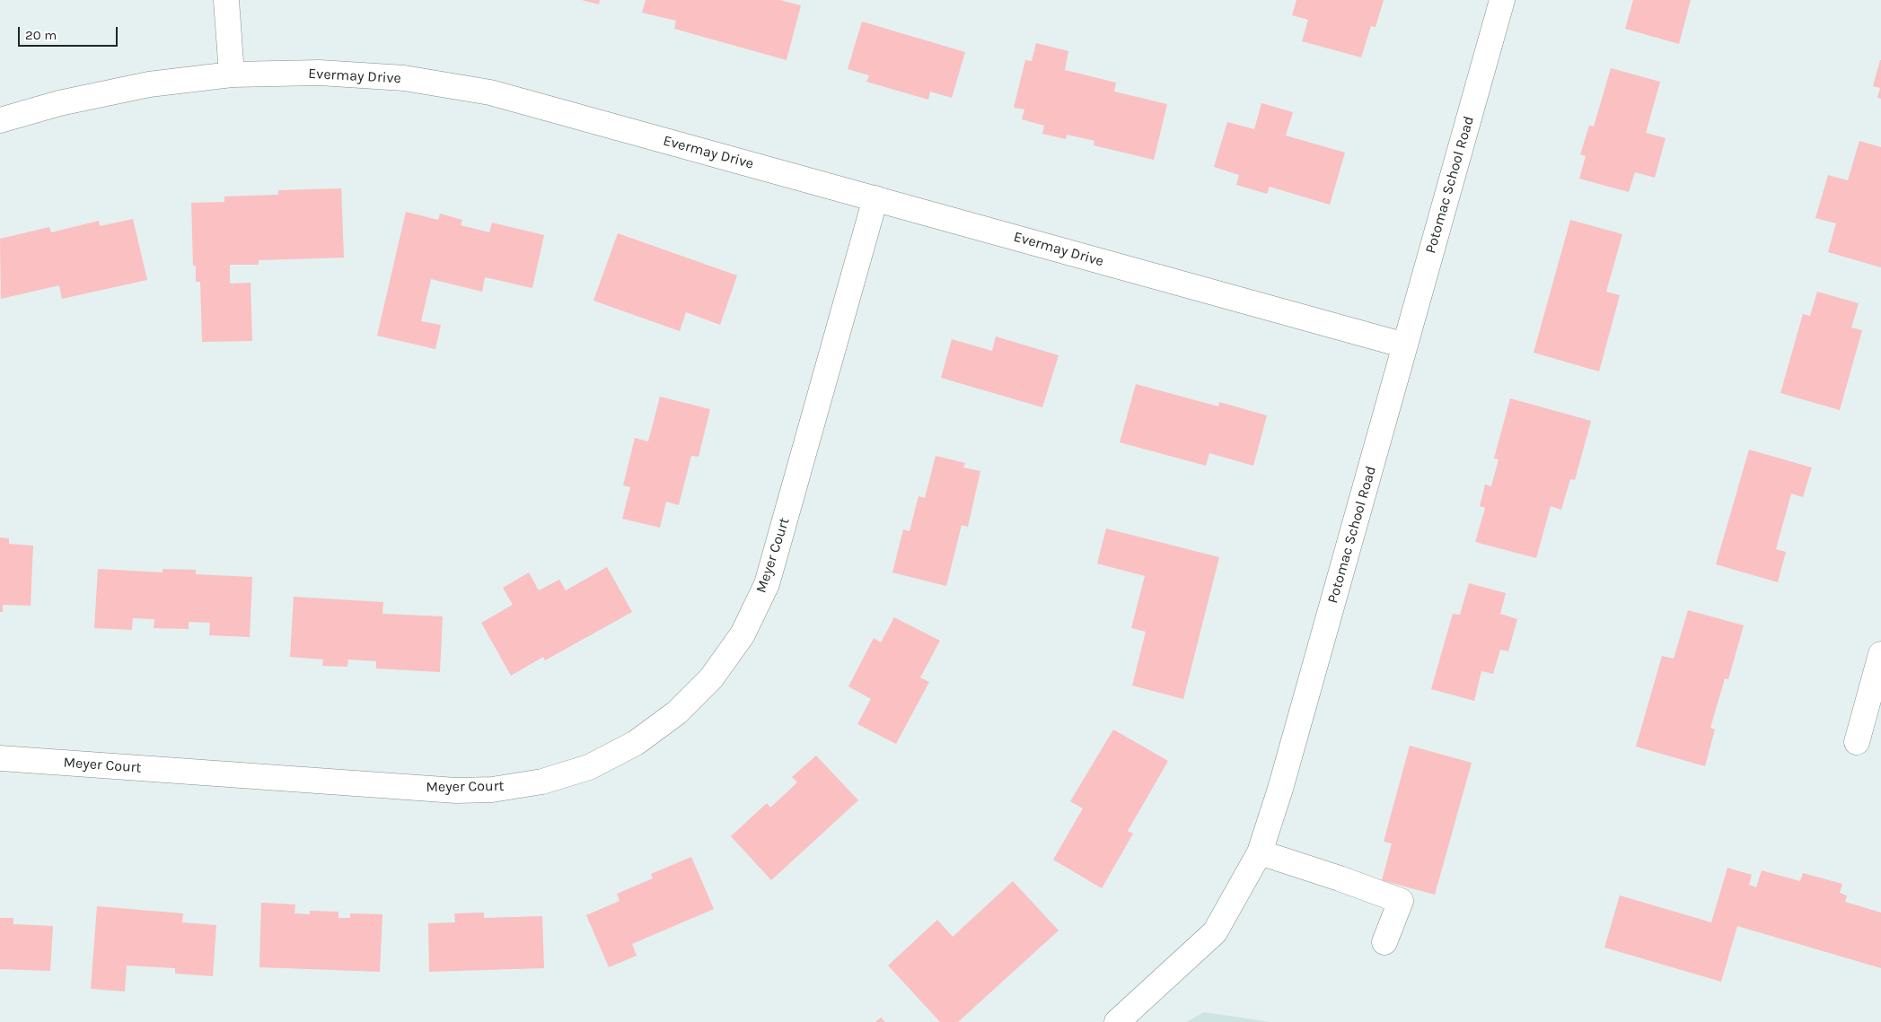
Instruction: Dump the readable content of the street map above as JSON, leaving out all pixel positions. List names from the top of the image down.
{
  "streets": {
    "street": ["Evermay Drive", "Potomac School Road", "Meyer Court"]
  },
  "crossings": [
    ["Evermay Drive", "Potomac School Road"],
    ["Evermay Drive", "Meyer Court"]
  ],
  "scale_bar": "20 m"
}
